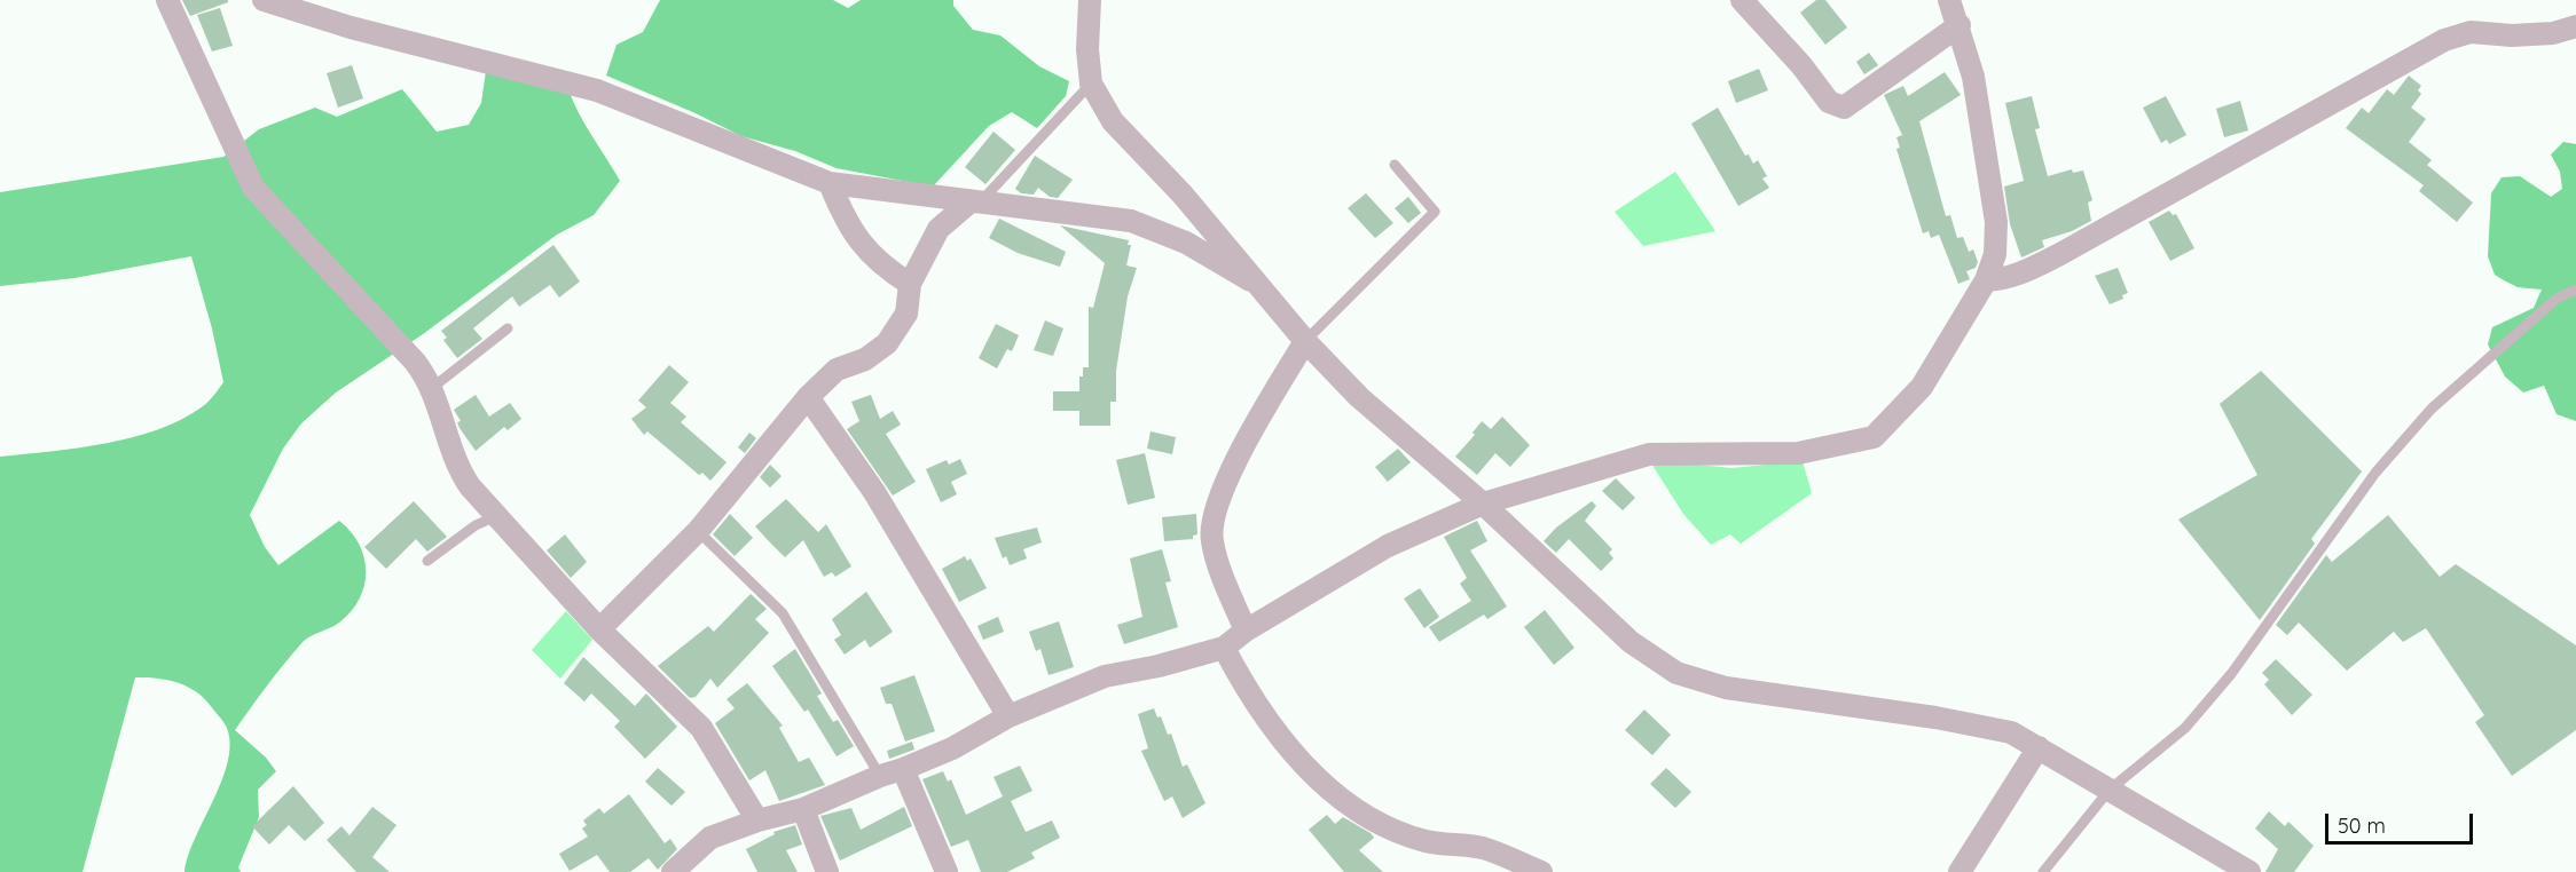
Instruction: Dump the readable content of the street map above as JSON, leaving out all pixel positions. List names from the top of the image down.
{
  "scale_bar": "50 m"
}
